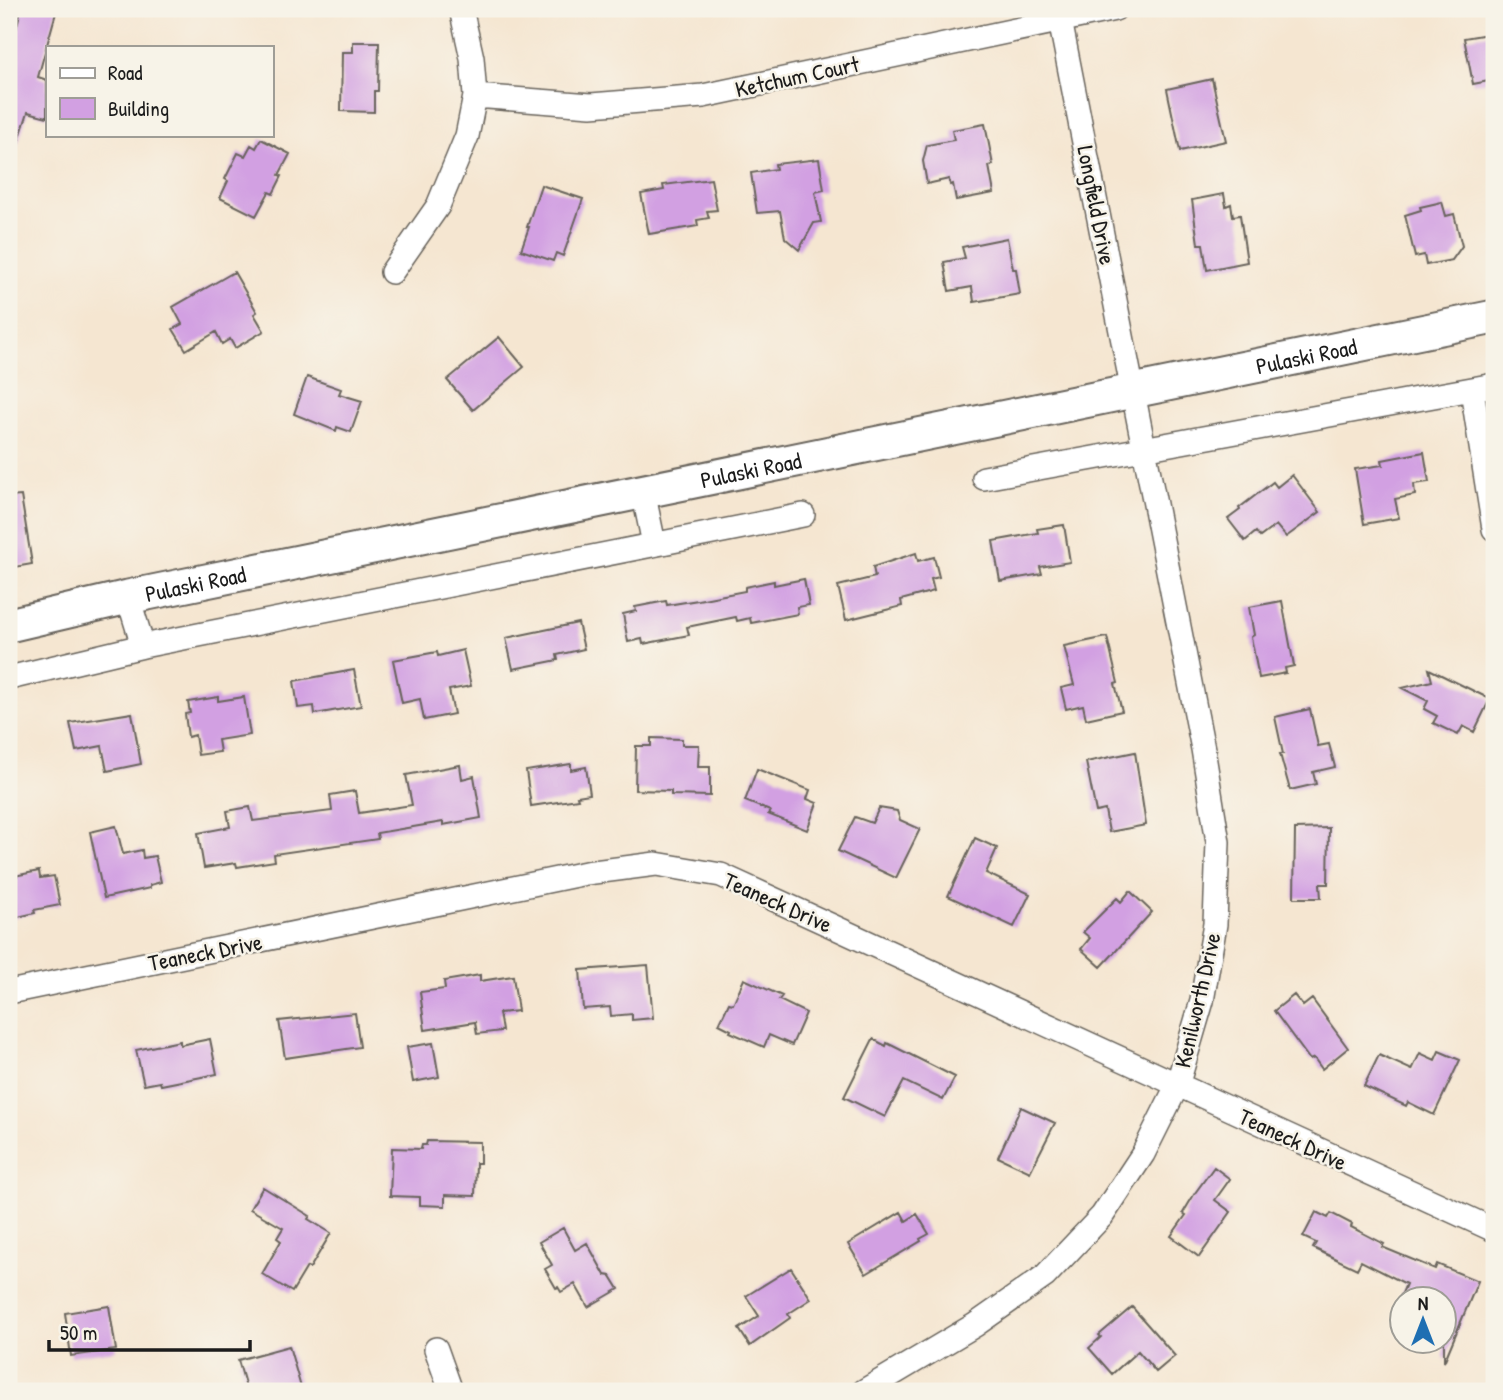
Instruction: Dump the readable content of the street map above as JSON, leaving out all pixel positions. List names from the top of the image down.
{
  "streets": {
    "main road": ["Pulaski Road"],
    "street": [
      "Ketchum Court",
      "Longfield Drive",
      "Teaneck Drive",
      "Kenilworth Drive"
    ]
  },
  "crossings": [
    ["Ketchum Court", "Longfield Drive"],
    ["Longfield Drive", "Pulaski Road"],
    ["Longfield Drive", "Kenilworth Drive"],
    ["Pulaski Road", "Kenilworth Drive"],
    ["Teaneck Drive", "Kenilworth Drive"]
  ],
  "legend": ["Road", "Building"],
  "scale_bar": "50 m",
  "north": "top"
}
